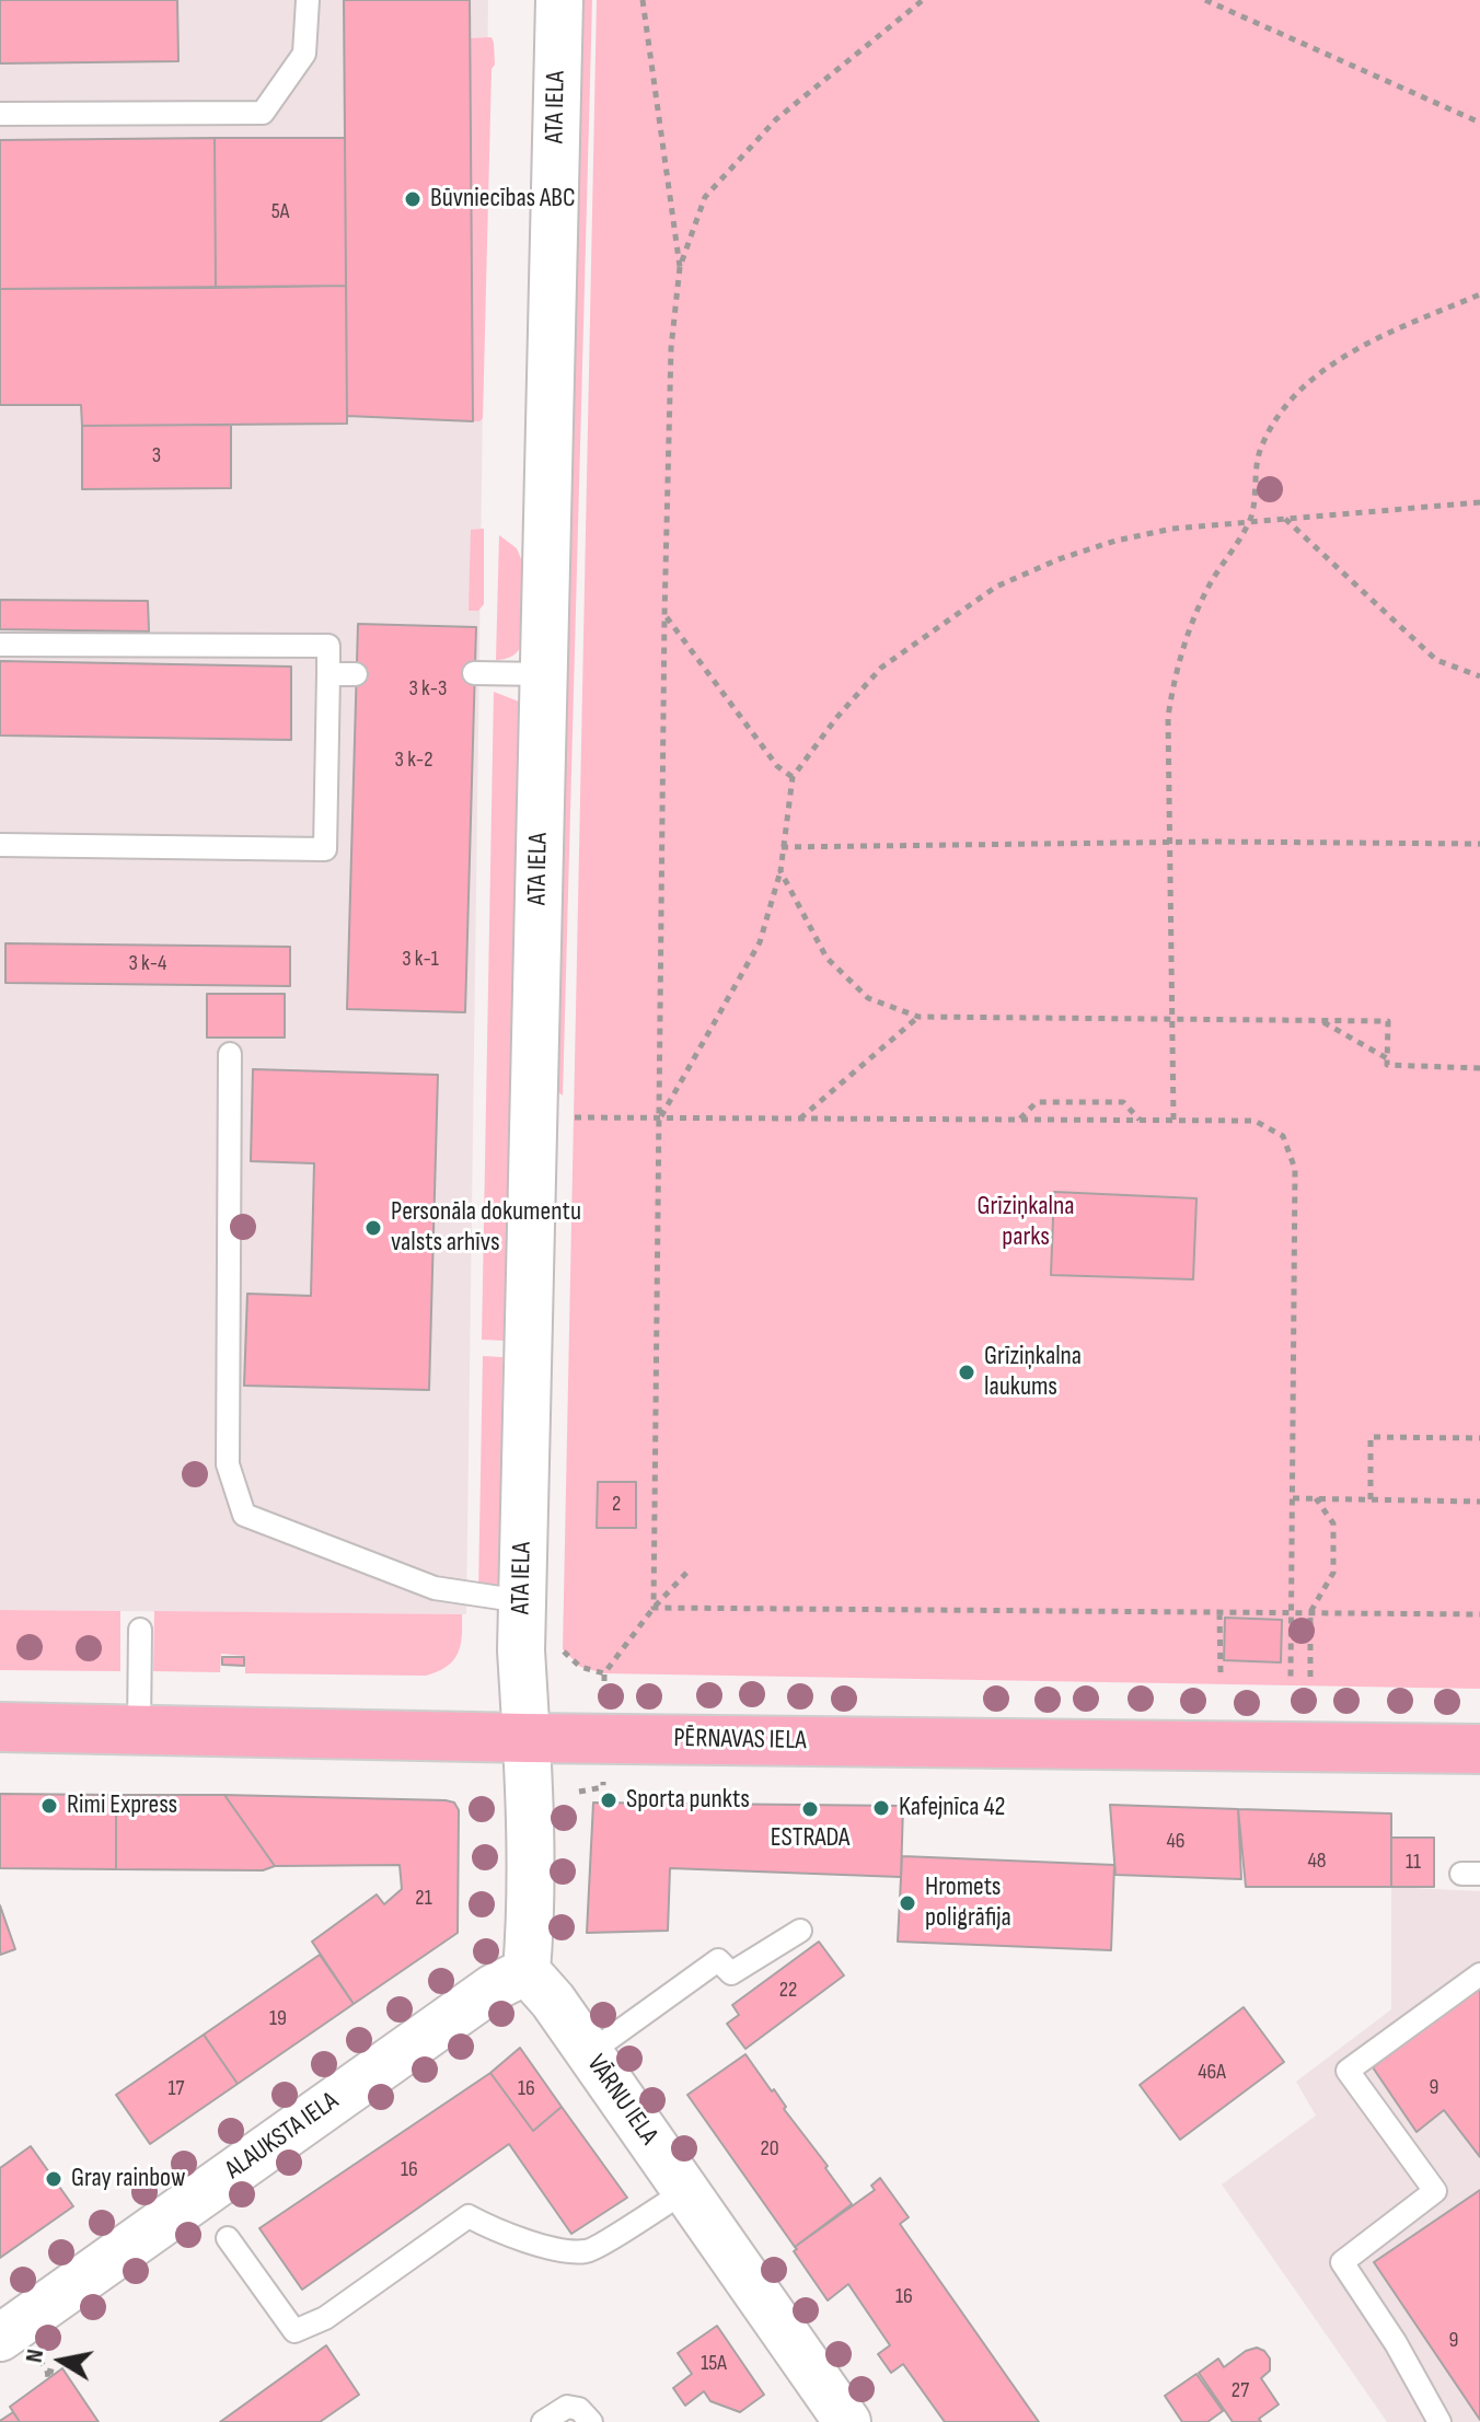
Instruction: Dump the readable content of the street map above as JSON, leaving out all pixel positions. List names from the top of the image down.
{
  "streets": {
    "main road": ["PĒRNAVAS IELA"],
    "street": ["ATA IELA", "VĀRNU IELA", "ALAUKSTA IELA"]
  },
  "crossings": [
    ["ATA IELA", "PĒRNAVAS IELA"],
    ["VĀRNU IELA", "ALAUKSTA IELA"]
  ],
  "parks": ["Grīziņkalna parks"],
  "places": [
    "Būvniecības ABC",
    "Personāla dokumentu valsts arhīvs",
    "Grīziņkalna laukums",
    "Sporta punkts",
    "Rimi Express",
    "Kafejnīca 42",
    "ESTRADA",
    "Hromets poligrāfija",
    "Gray rainbow"
  ],
  "house_numbers": [
    "5A",
    "3",
    "3 k-3",
    "3 k-2",
    "3 k-1",
    "3 k-4",
    "2",
    "46",
    "48",
    "11",
    "21",
    "22",
    "19",
    "46A",
    "9",
    "17",
    "16",
    "20",
    "16",
    "16",
    "9",
    "15A",
    "27"
  ],
  "north": "left"
}
